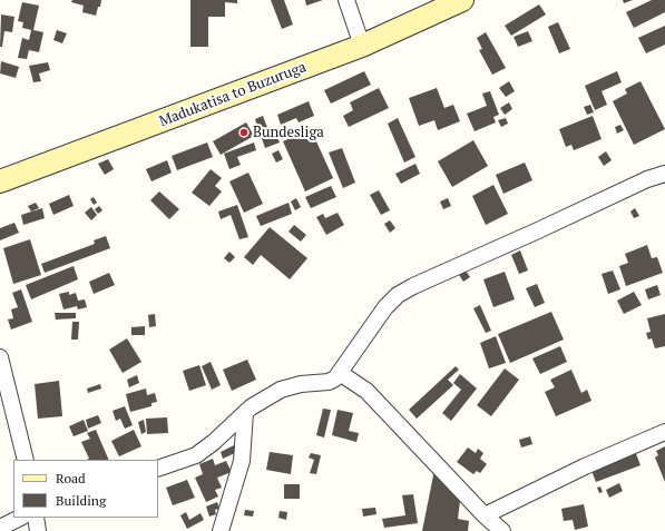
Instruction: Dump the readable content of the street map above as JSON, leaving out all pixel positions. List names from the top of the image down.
{
  "streets": {
    "main road": ["Madukatisa to Buzuruga"]
  },
  "places": ["Bundesliga"],
  "legend": ["Road", "Building"]
}
